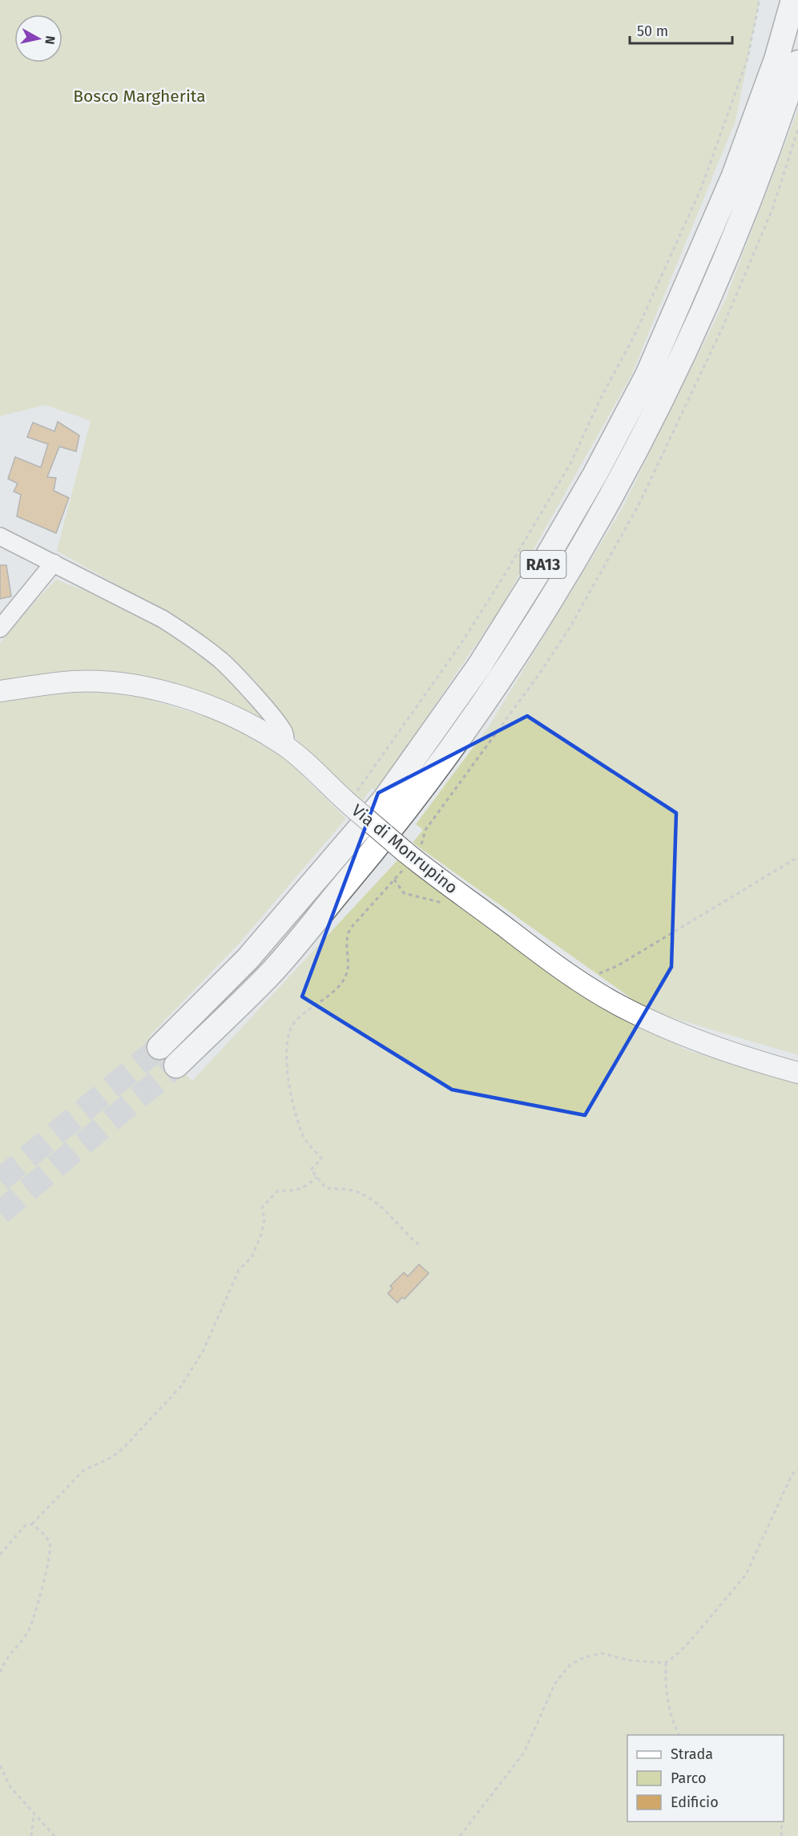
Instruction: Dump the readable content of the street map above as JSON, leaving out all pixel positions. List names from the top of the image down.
{
  "streets": {
    "highway": ["RA13"],
    "main road": ["Via di Monrupino"]
  },
  "parks": ["Bosco Margherita"],
  "legend": ["Strada", "Parco", "Edificio"],
  "scale_bar": "50 m",
  "north": "right"
}
